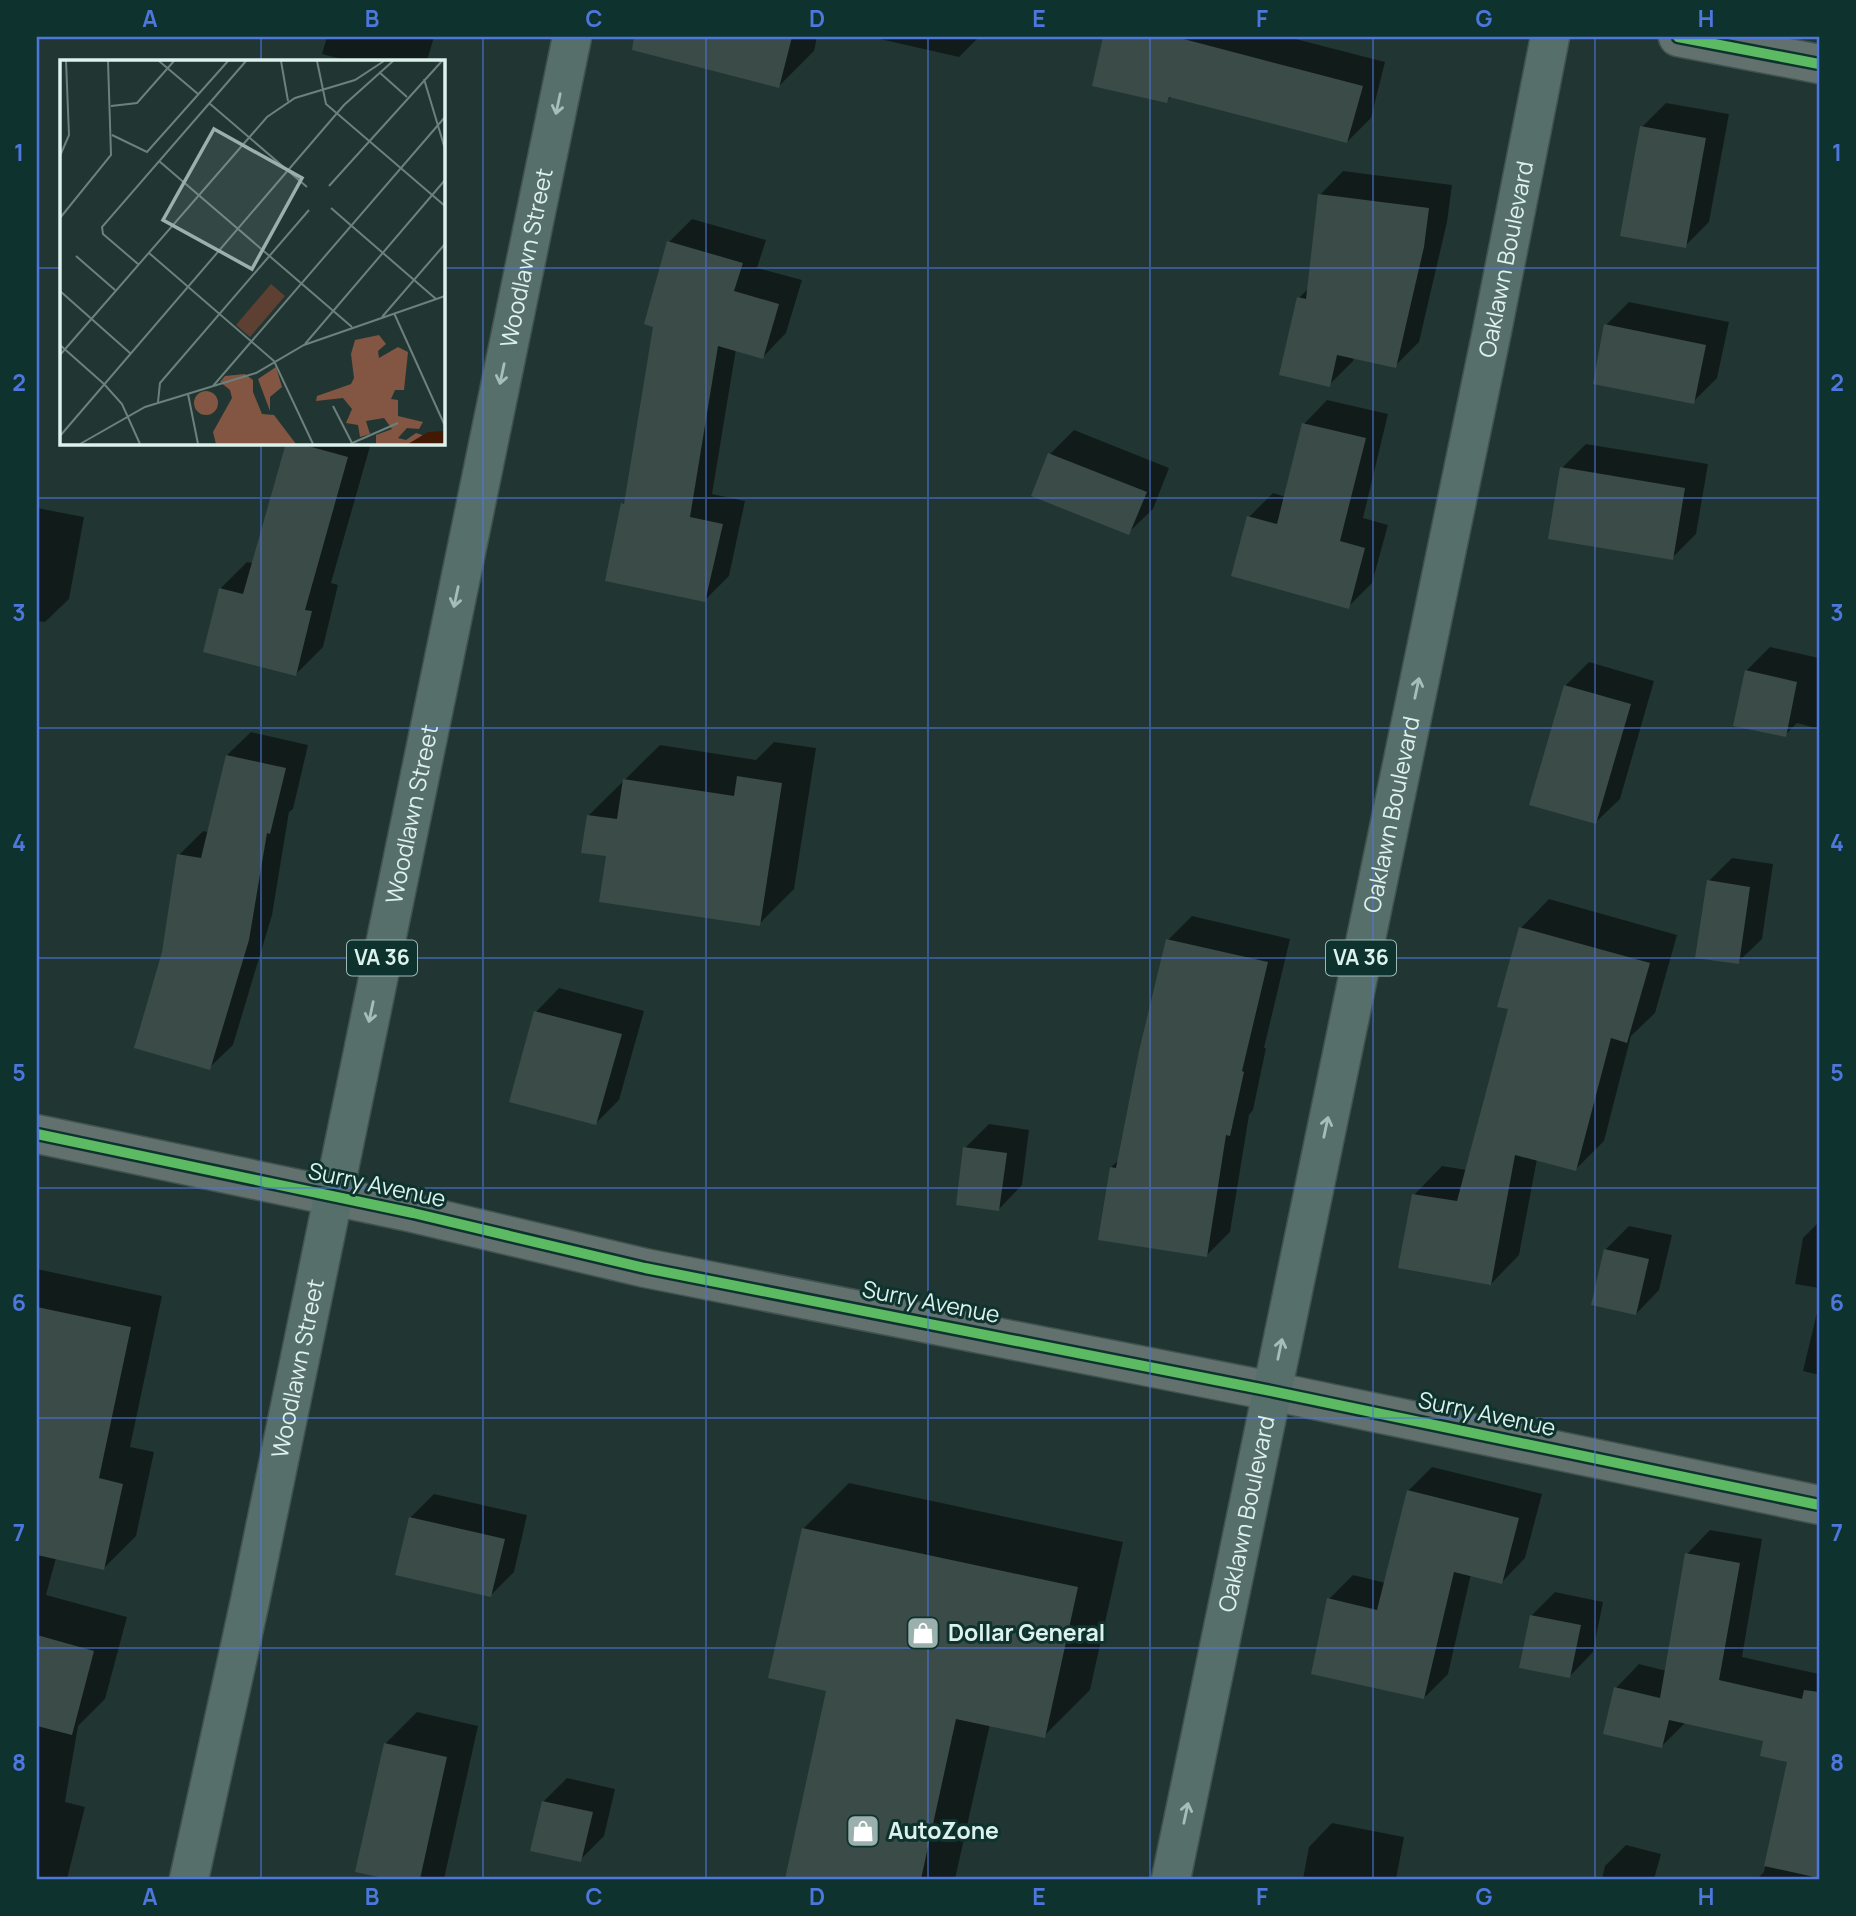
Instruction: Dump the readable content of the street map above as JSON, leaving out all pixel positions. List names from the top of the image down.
{
  "streets": {
    "highway": ["Woodlawn Street", "Oaklawn Boulevard", "VA 36"],
    "street": ["Surry Avenue"]
  },
  "crossings": [
    ["Woodlawn Street", "Surry Avenue"],
    ["Oaklawn Boulevard", "Surry Avenue"]
  ],
  "one_way": ["Woodlawn Street", "Oaklawn Boulevard"],
  "places": {
    "shop": ["Dollar General", "AutoZone"]
  },
  "grid": {
    "columns": [
      "A",
      "B",
      "C",
      "D",
      "E",
      "F",
      "G",
      "H"
    ],
    "rows": [
      "1",
      "2",
      "3",
      "4",
      "5",
      "6",
      "7",
      "8"
    ]
  }
}
